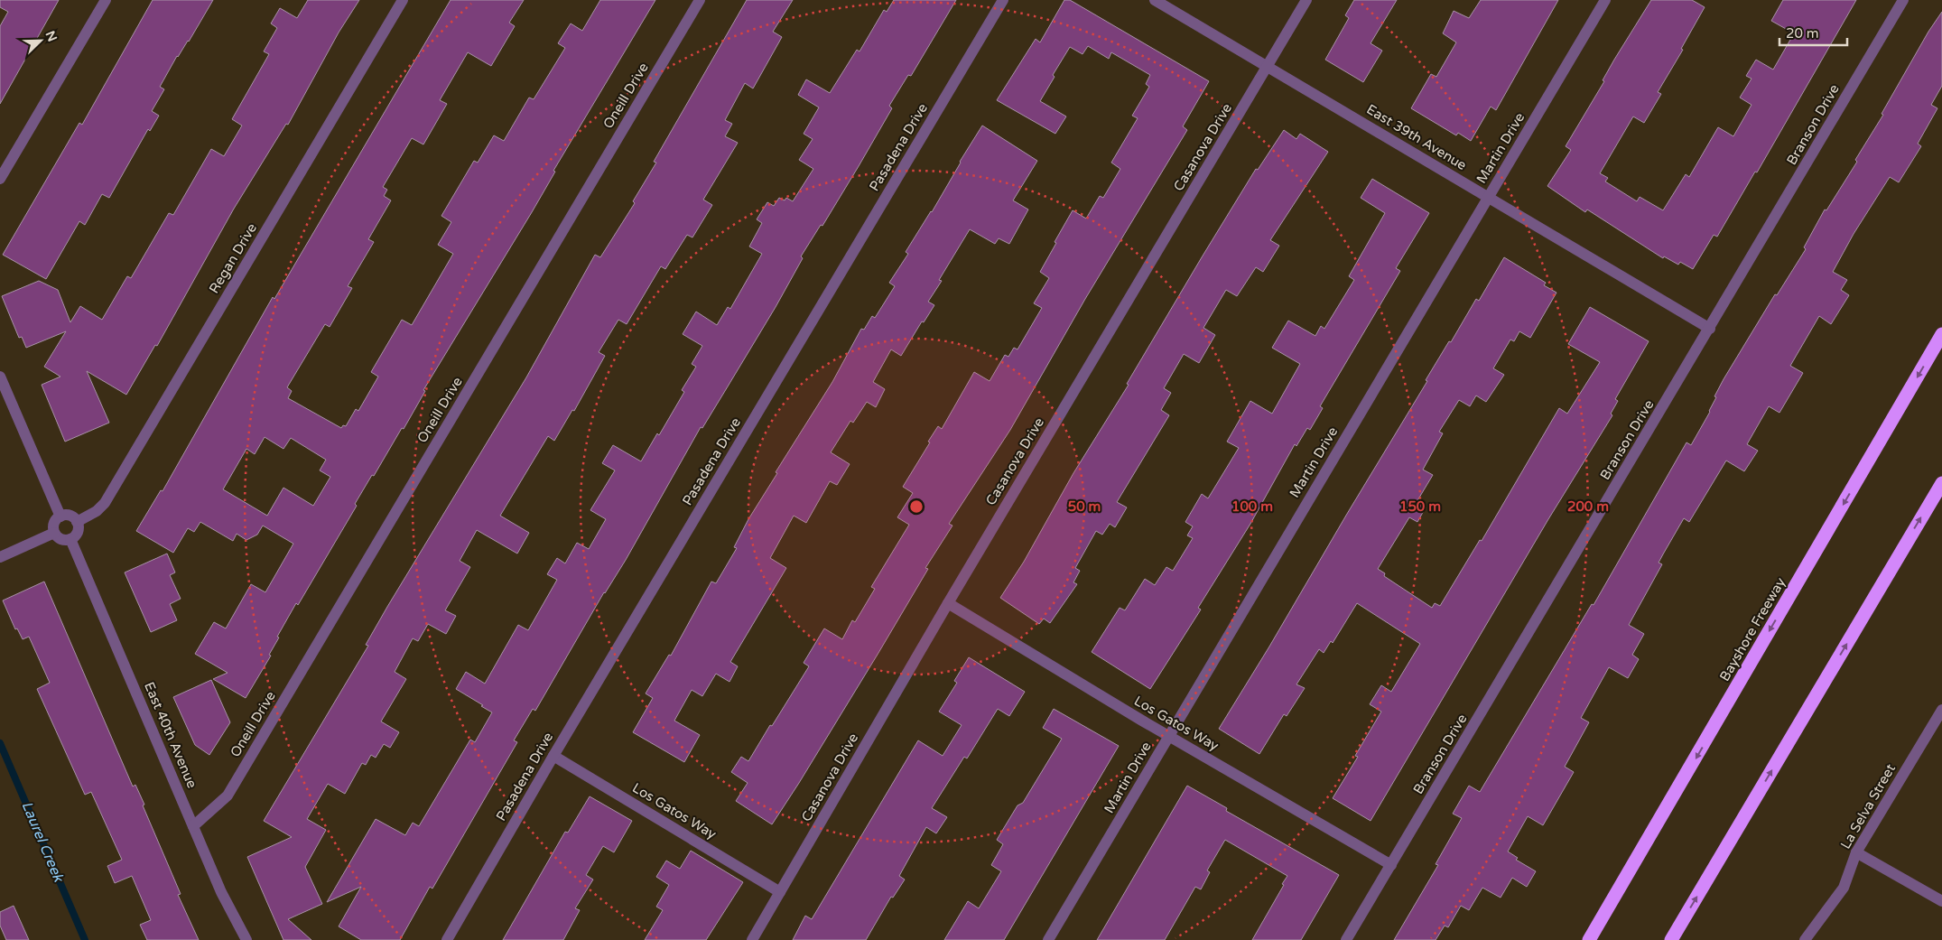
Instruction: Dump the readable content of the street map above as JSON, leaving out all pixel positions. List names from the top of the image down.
{
  "streets": {
    "highway": ["Bayshore Freeway"],
    "street": [
      "Oneill Drive",
      "Branson Drive",
      "East 39th Avenue",
      "Pasadena Drive",
      "Casanova Drive",
      "Martin Drive",
      "Regan Drive",
      "Los Gatos Way",
      "East 40th Avenue",
      "La Selva Street"
    ]
  },
  "crossings": [
    ["Oneill Drive", "East 40th Avenue"],
    ["Branson Drive", "East 39th Avenue"],
    ["Branson Drive", "Los Gatos Way"],
    ["East 39th Avenue", "Casanova Drive"],
    ["East 39th Avenue", "Martin Drive"],
    ["Pasadena Drive", "Los Gatos Way"],
    ["Casanova Drive", "Los Gatos Way"],
    ["Martin Drive", "Los Gatos Way"],
    ["Regan Drive", "East 40th Avenue"]
  ],
  "water": ["Laurel Creek"],
  "scale_bar": "20 m",
  "north": "top right",
  "rings": [
    "50 m",
    "100 m",
    "150 m",
    "200 m"
  ]
}
